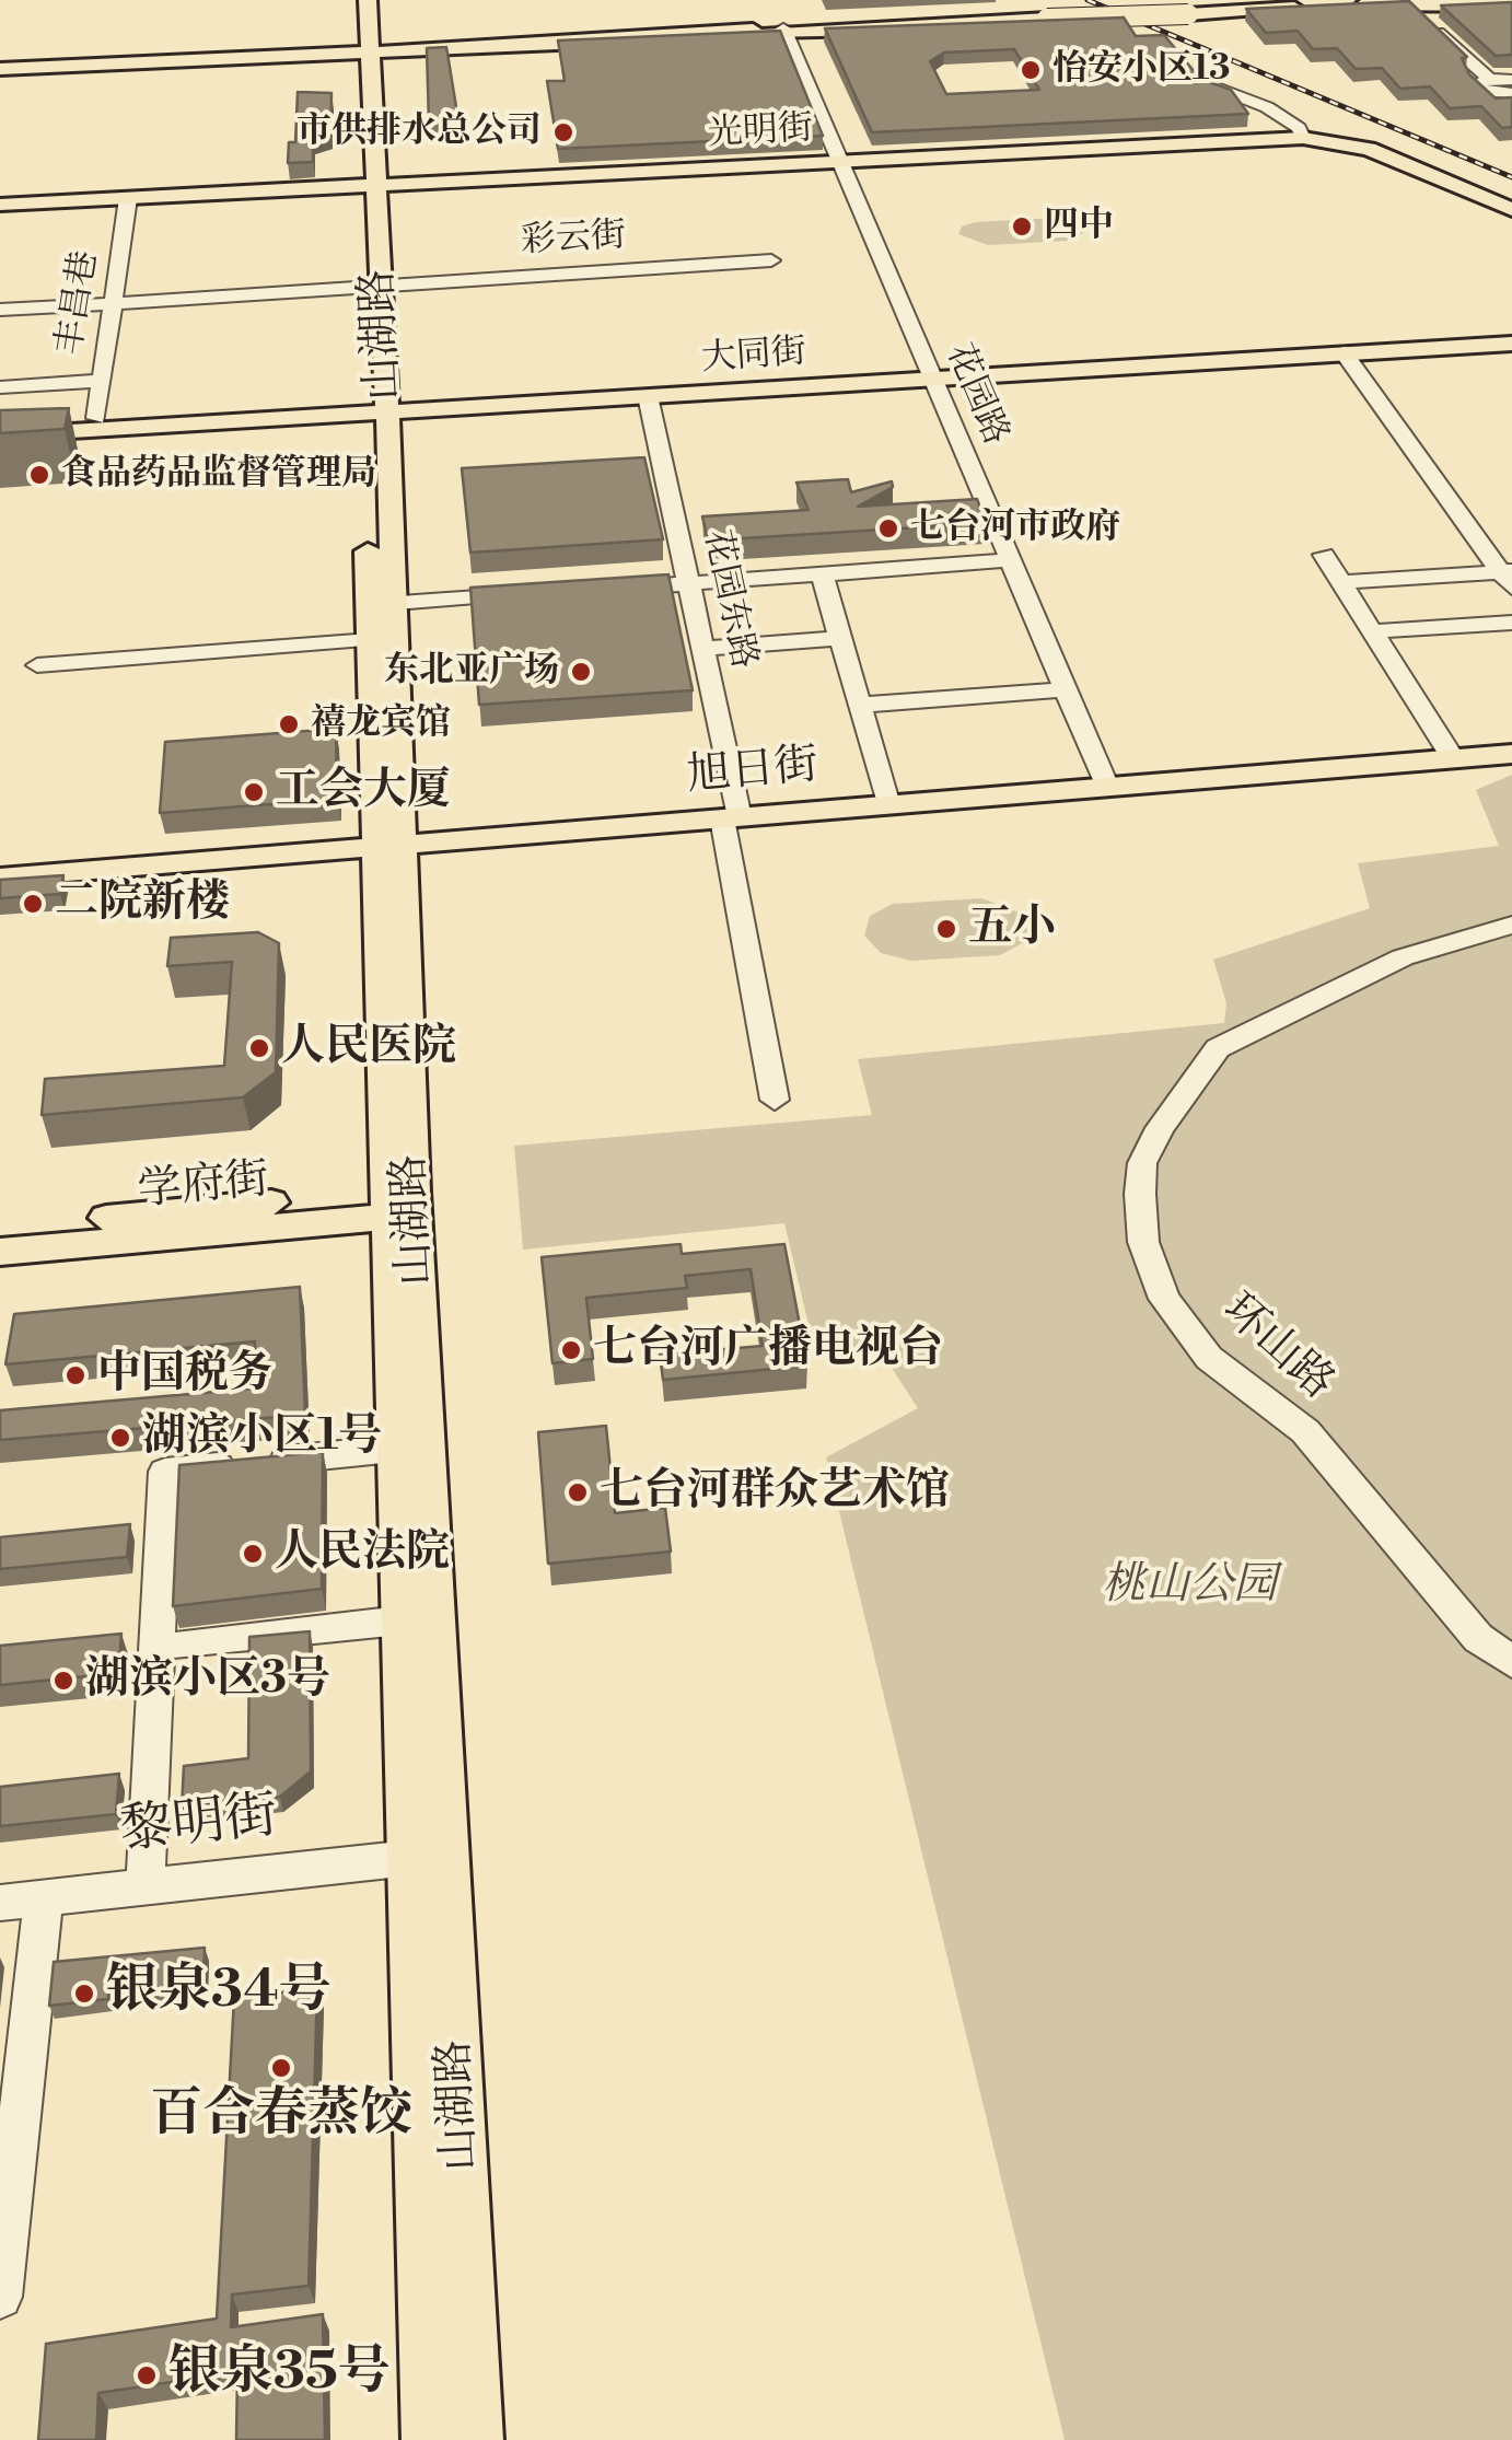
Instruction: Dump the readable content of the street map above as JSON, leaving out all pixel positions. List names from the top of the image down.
{
  "streets": {
    "main road": [
      "光明街",
      "山湖路",
      "大同街",
      "旭日街",
      "学府街"
    ],
    "street": [
      "彩云街",
      "丰昌巷",
      "花园路",
      "花园东路",
      "环山路",
      "黎明街"
    ]
  },
  "crossings": [
    ["光明街", "丰昌巷"],
    ["光明街", "山湖路"],
    ["光明街", "花园路"],
    ["彩云街", "丰昌巷"],
    ["彩云街", "山湖路"],
    ["丰昌巷", "大同街"],
    ["山湖路", "大同街"],
    ["山湖路", "旭日街"],
    ["山湖路", "学府街"],
    ["山湖路", "黎明街"],
    ["大同街", "花园路"],
    ["大同街", "花园东路"],
    ["花园路", "旭日街"],
    ["花园东路", "旭日街"]
  ],
  "parks": ["桃山公园"],
  "places": [
    "怡安小区13",
    "市供排水总公司",
    "四中",
    "食品药品监督管理局",
    "七台河市政府",
    "东北亚广场",
    "禧龙宾馆",
    "工会大厦",
    "二院新楼",
    "五小",
    "人民医院",
    "七台河广播电视台",
    "中国税务",
    "湖滨小区1号",
    "七台河群众艺术馆",
    "人民法院",
    "湖滨小区3号",
    "银泉34号",
    "百合春蒸饺",
    "银泉35号"
  ]
}
